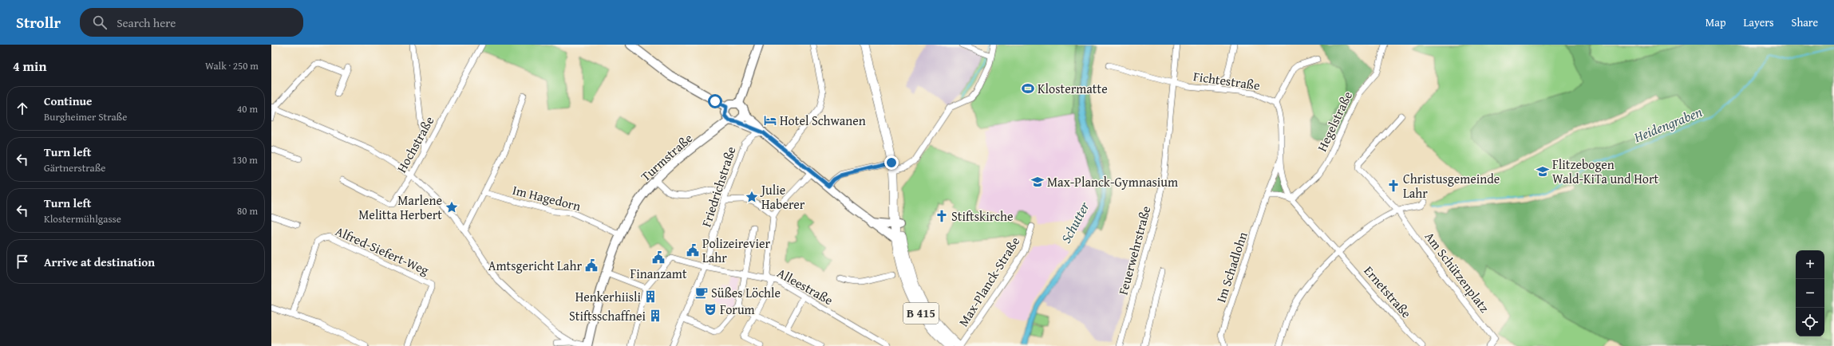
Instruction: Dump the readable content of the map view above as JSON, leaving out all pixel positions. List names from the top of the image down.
{
  "streets": {
    "main road": ["B 415"],
    "street": [
      "Fichtestraße",
      "Hegelstraße",
      "Hochstraße",
      "Turmstraße",
      "Friedrichstraße",
      "Im Hagedorn",
      "Alfred-Siefert-Weg",
      "Feuerwehrstraße",
      "Im Schadlohn",
      "Am Schützenplatz",
      "Max-Planck-Straße",
      "Alleestraße",
      "Ernetstraße"
    ]
  },
  "crossings": [
    ["Fichtestraße", "Feuerwehrstraße"],
    ["Turmstraße", "Im Hagedorn"],
    ["Friedrichstraße", "Alleestraße"],
    ["Max-Planck-Straße", "B 415"]
  ],
  "water": ["Heidengraben", "Schutter"],
  "places": {
    "sports": ["Klostermatte"],
    "hotel": ["Hotel Schwanen"],
    "school or university": ["Flitzebogen Wald-KiTa und Hort", "Max-Planck-Gymnasium"],
    "church": ["Christusgemeinde Lahr", "Stiftskirche"],
    "place": ["Julie Haberer", "Marlene Melitta Herbert"],
    "public building": ["Polizeirevier Lahr", "Finanzamt", "Amtsgericht Lahr"],
    "cafe": ["Süßes Löchle"],
    "building": ["Henkerhiisli", "Stiftsschaffnei"],
    "theatre": ["Forum"]
  },
  "page": {
    "header": "Strollr",
    "search": "Search here",
    "nav": ["Map", "Layers", "Share"],
    "heading": ["4 min", "Walk · 250 m"],
    "list": [
      ["Continue", "Burgheimer Straße", "40 m"],
      ["Turn left", "Gärtnerstraße", "130 m"],
      ["Turn left", "Klostermühlgasse", "80 m"],
      "Arrive at destination"
    ],
    "map_buttons": ["+", "−"]
  }
}
